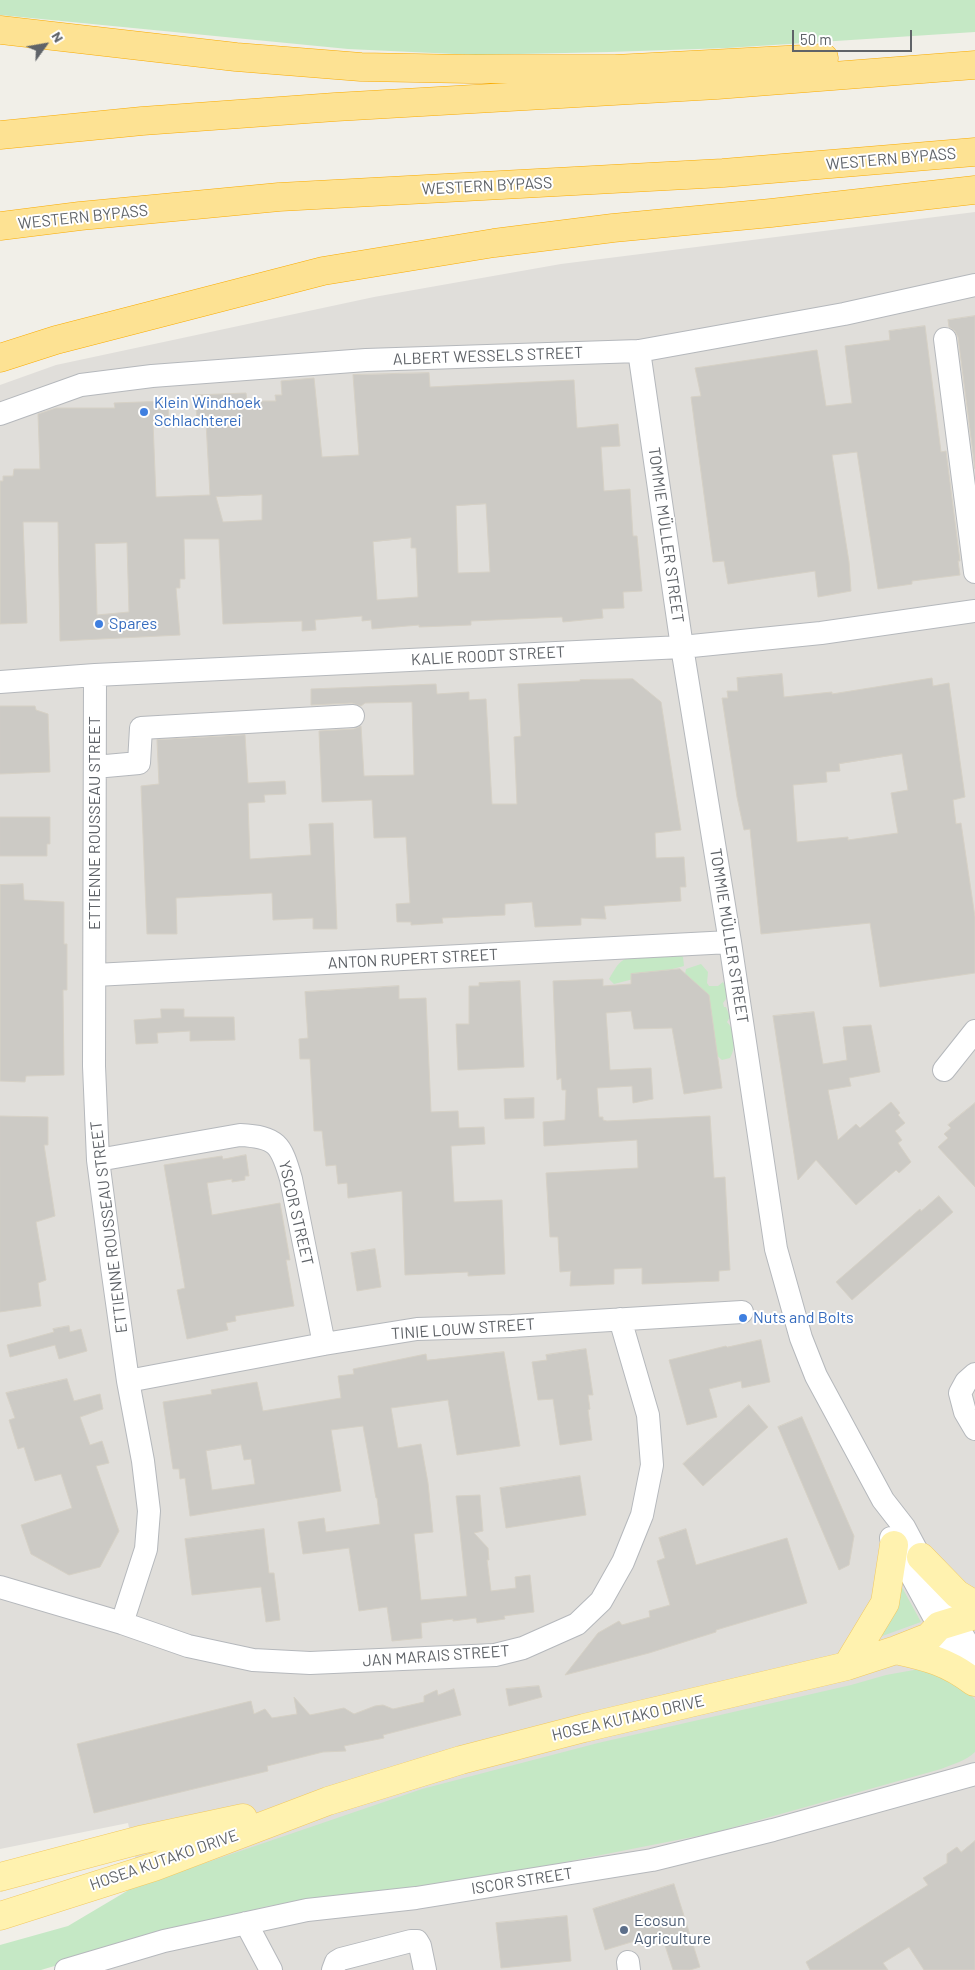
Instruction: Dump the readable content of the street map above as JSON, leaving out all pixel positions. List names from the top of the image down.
{
  "streets": {
    "highway": ["WESTERN BYPASS"],
    "main road": ["HOSEA KUTAKO DRIVE"],
    "street": [
      "ALBERT WESSELS STREET",
      "TOMMIE MÜLLER STREET",
      "KALIE ROODT STREET",
      "ETTIENNE ROUSSEAU STREET",
      "ANTON RUPERT STREET",
      "YSCOR STREET",
      "TINIE LOUW STREET",
      "JAN MARAIS STREET",
      "ISCOR STREET"
    ]
  },
  "crossings": [
    ["ALBERT WESSELS STREET", "TOMMIE MÜLLER STREET"],
    ["TOMMIE MÜLLER STREET", "KALIE ROODT STREET"],
    ["TOMMIE MÜLLER STREET", "ANTON RUPERT STREET"],
    ["TOMMIE MÜLLER STREET", "HOSEA KUTAKO DRIVE"],
    ["KALIE ROODT STREET", "ETTIENNE ROUSSEAU STREET"],
    ["ETTIENNE ROUSSEAU STREET", "ANTON RUPERT STREET"],
    ["ETTIENNE ROUSSEAU STREET", "YSCOR STREET"],
    ["ETTIENNE ROUSSEAU STREET", "TINIE LOUW STREET"],
    ["ETTIENNE ROUSSEAU STREET", "JAN MARAIS STREET"],
    ["YSCOR STREET", "TINIE LOUW STREET"],
    ["TINIE LOUW STREET", "JAN MARAIS STREET"]
  ],
  "places": [
    "Klein Windhoek Schlachterei",
    "Spares",
    "Nuts and Bolts",
    "Ecosun Agriculture"
  ],
  "scale_bar": "50 m",
  "north": "top right"
}
